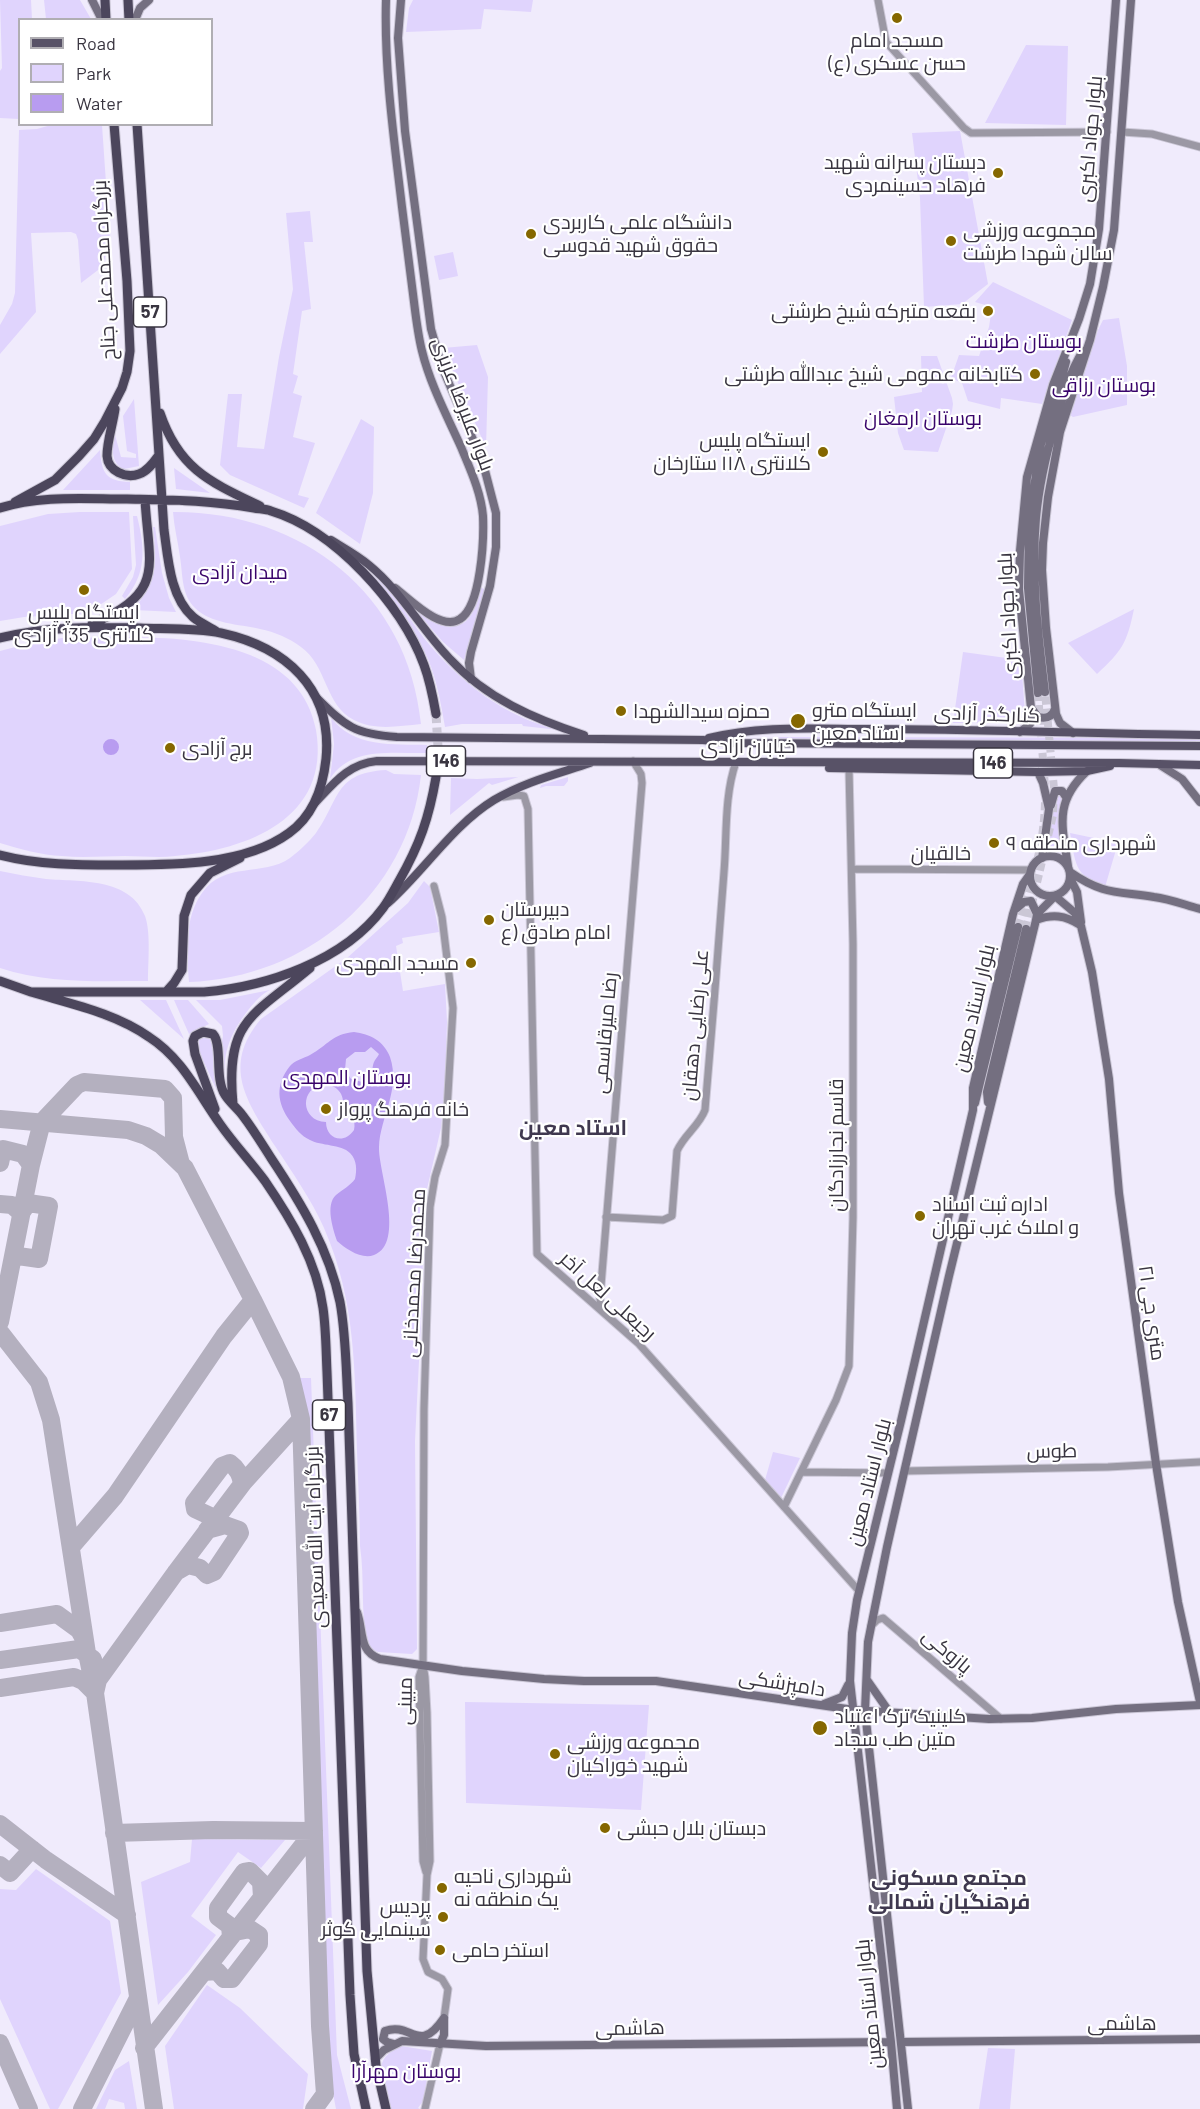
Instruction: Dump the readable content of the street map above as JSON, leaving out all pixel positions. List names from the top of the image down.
{
  "streets": {
    "highway": [
      "بزرگراه محمدعلی جناح",
      "57",
      "67",
      "بزرگراه آیت الله سعیدی"
    ],
    "main road": [
      "بلوار جواد اکبری",
      "بلوار علیرضا عزیزی",
      "کنارگذر آزادی",
      "خیابان آزادی",
      "146",
      "بلوار استاد معین",
      "۲۱ متری جی",
      "دامپزشکی",
      "هاشمی"
    ],
    "street": [
      "خالقیان",
      "علی رضایی دهقان",
      "رضا میرقاسمی",
      "قاسم نجارزادگان",
      "محمدرضا محمدخانی",
      "رجبعلی لعل آخر",
      "طوس",
      "پازوکی",
      "مبینی"
    ]
  },
  "crossings": [
    ["بلوار جواد اکبری", "کنارگذر آزادی"],
    ["کنارگذر آزادی", "خیابان آزادی"],
    ["خیابان آزادی", "علی رضایی دهقان"],
    ["خیابان آزادی", "رضا میرقاسمی"],
    ["خالقیان", "بلوار استاد معین"],
    ["خالقیان", "قاسم نجارزادگان"],
    ["خالقیان", "۲۱ متری جی"],
    ["بلوار استاد معین", "رجبعلی لعل آخر"],
    ["بلوار استاد معین", "۲۱ متری جی"],
    ["بلوار استاد معین", "طوس"],
    ["بلوار استاد معین", "پازوکی"],
    ["بلوار استاد معین", "دامپزشکی"],
    ["بلوار استاد معین", "هاشمی"],
    ["علی رضایی دهقان", "رضا میرقاسمی"],
    ["رضا میرقاسمی", "رجبعلی لعل آخر"],
    ["قاسم نجارزادگان", "رجبعلی لعل آخر"],
    ["محمدرضا محمدخانی", "دامپزشکی"],
    ["محمدرضا محمدخانی", "مبینی"],
    ["۲۱ متری جی", "طوس"],
    ["۲۱ متری جی", "دامپزشکی"],
    ["بزرگراه آیت الله سعیدی", "دامپزشکی"],
    ["پازوکی", "دامپزشکی"],
    ["دامپزشکی", "مبینی"]
  ],
  "districts": ["استاد معین", "مجتمع مسکونی فرهنگیان شمالی"],
  "parks": [
    "بوستان طرشت",
    "بوستان رزاقی",
    "بوستان ارمغان",
    "میدان آزادی",
    "بوستان المهدی",
    "بوستان مهرآرا"
  ],
  "places": [
    "مسجد امام حسن عسکری (ع)",
    "دبستان پسرانه شهيد فرهاد حسينمردی",
    "دانشگاه علمی کاربردی حقوق شهید قدوسی",
    "مجموعه ورزشی سالن شهدا طرشت",
    "بقعه متبرکه شیخ طرشتی",
    "کتابخانه عمومی شیخ عبدالله طرشتی",
    "ایستگاه پلیس کلانتری ۱۱۸ ستارخان",
    "ایستگاه پلیس کلانتری 135 آزادی",
    "حمزه سیدالشهدا",
    "ایستگاه مترو استاد معین",
    "برج آزادی",
    "شهرداری منطقه ۹",
    "دبیرستان امام صادق (ع",
    "مسجد المهدی",
    "خانه فرهنگ پرواز",
    "اداره ثبت اسناد و املاک غرب تهران",
    "کلینیک ترک اعتیاد متین طب سجاد",
    "مجموعه ورزشی شهید خوراکیان",
    "دبستان بلال حبشی",
    "شهرداری ناحیه یک منطقه نه",
    "پردیس سینمایی کوثر",
    "استخر حامی"
  ],
  "legend": ["Road", "Park", "Water"]
}
